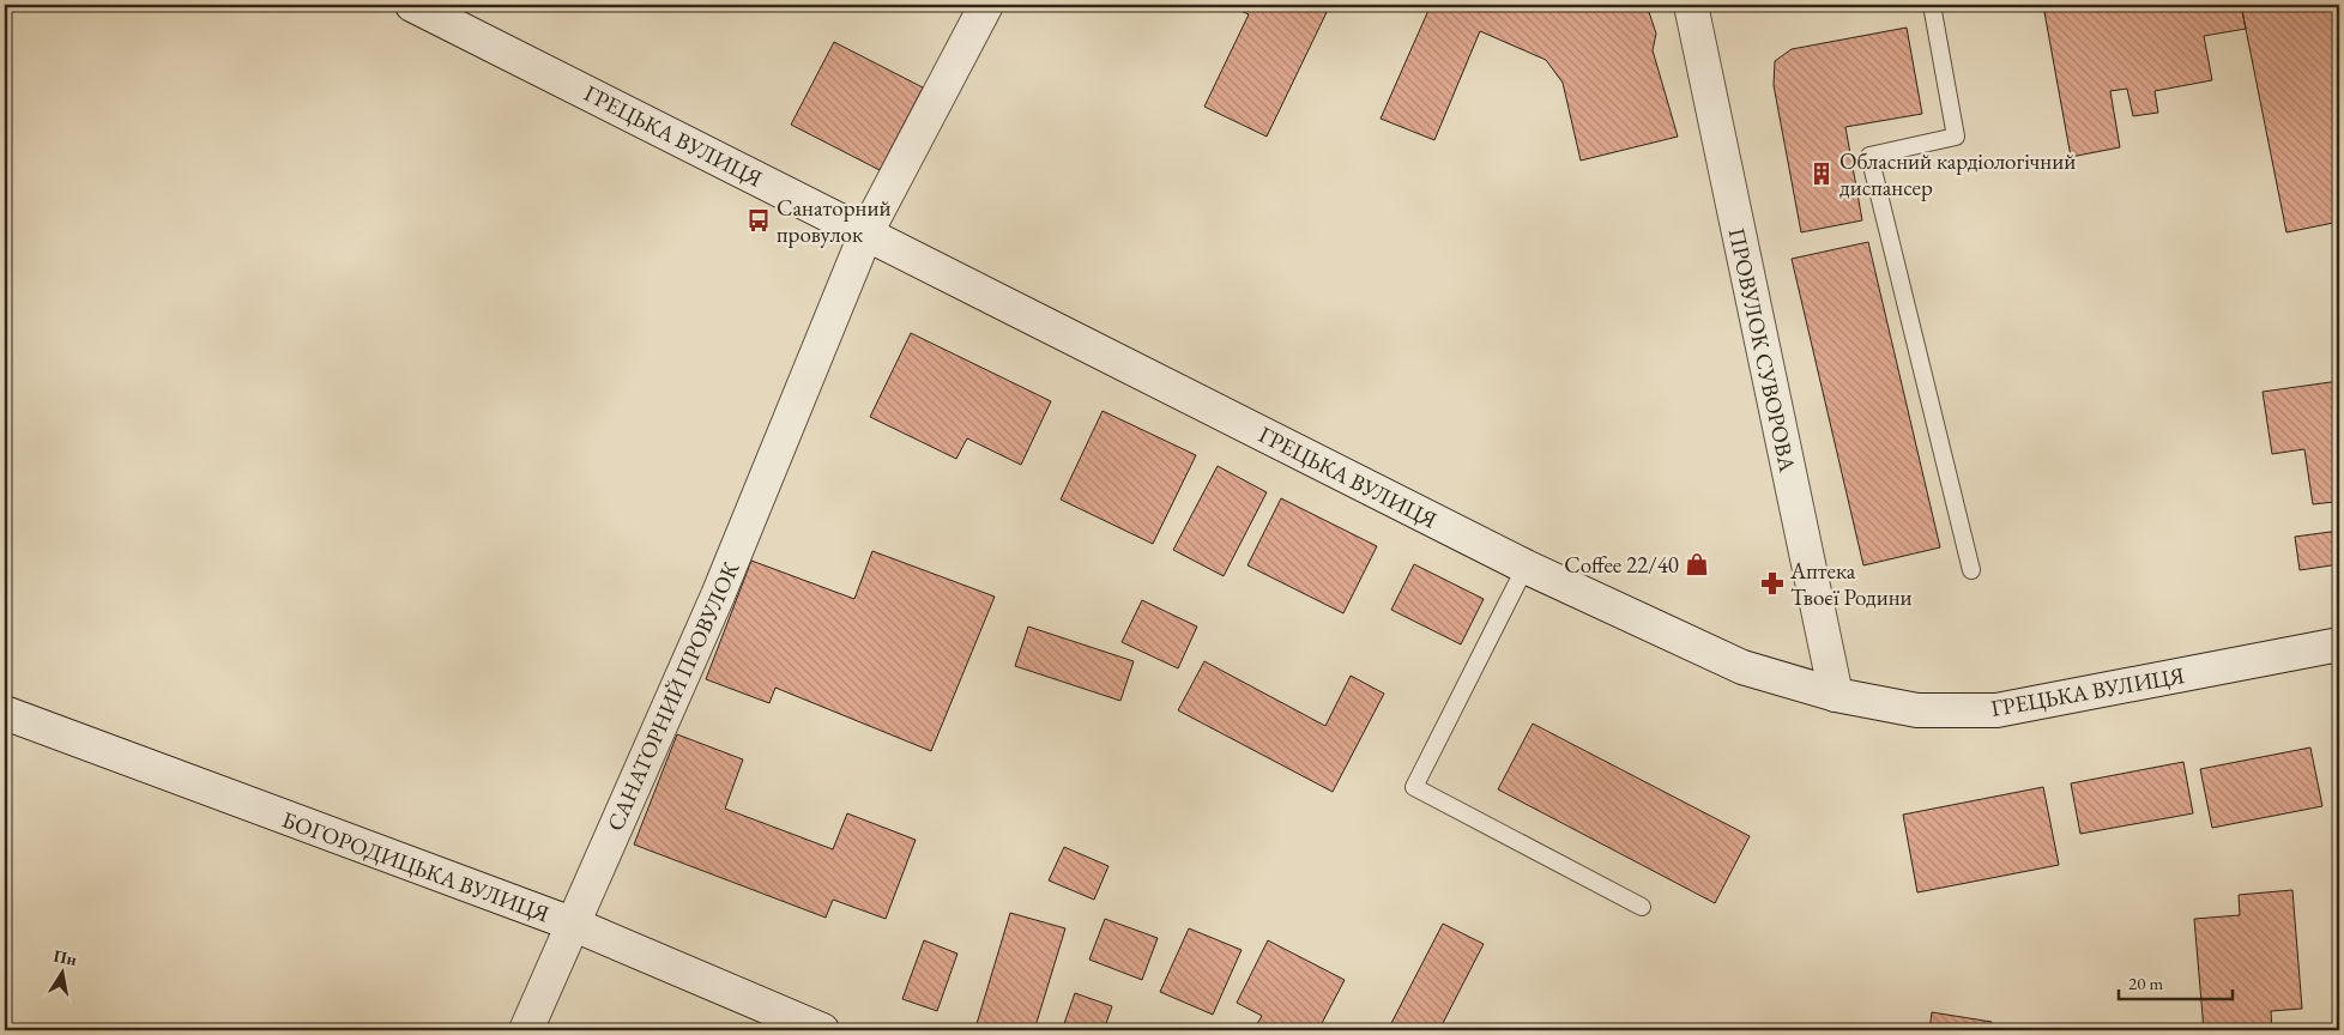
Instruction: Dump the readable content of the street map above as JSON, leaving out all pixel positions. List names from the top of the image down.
{
  "streets": {
    "street": [
      "ГРЕЦЬКА ВУЛИЦЯ",
      "ПРОВУЛОК СУВОРОВА",
      "САНАТОРНИЙ ПРОВУЛОК",
      "БОГОРОДИЦЬКА ВУЛИЦЯ"
    ]
  },
  "crossings": [
    ["ГРЕЦЬКА ВУЛИЦЯ", "ПРОВУЛОК СУВОРОВА"],
    ["ГРЕЦЬКА ВУЛИЦЯ", "САНАТОРНИЙ ПРОВУЛОК"],
    ["САНАТОРНИЙ ПРОВУЛОК", "БОГОРОДИЦЬКА ВУЛИЦЯ"]
  ],
  "places": {
    "building": ["Обласний кардіологічний диспансер"],
    "bus stop": ["Санаторний провулок"],
    "shop": ["Coffee 22/40"],
    "pharmacy": ["Аптека Твоєї Родини"]
  },
  "scale_bar": "20 m",
  "north": "top"
}
